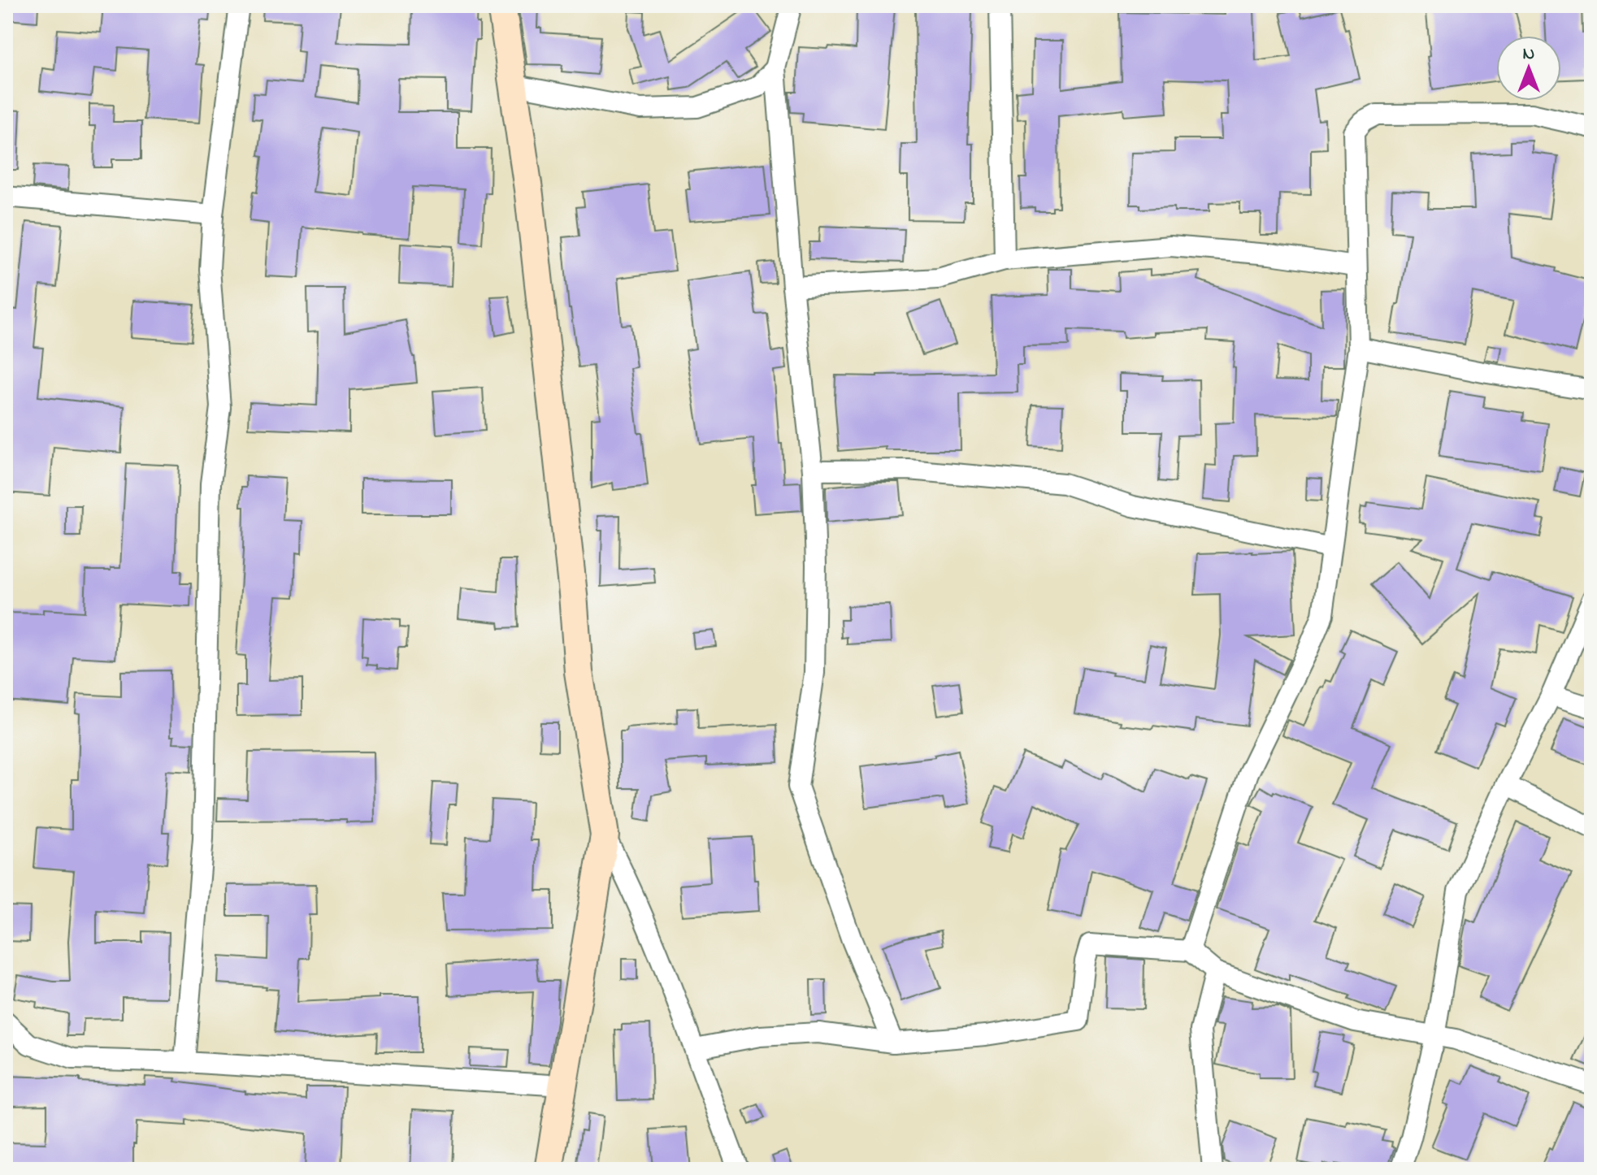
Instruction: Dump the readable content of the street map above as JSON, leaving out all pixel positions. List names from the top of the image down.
{
  "north": "top"
}
